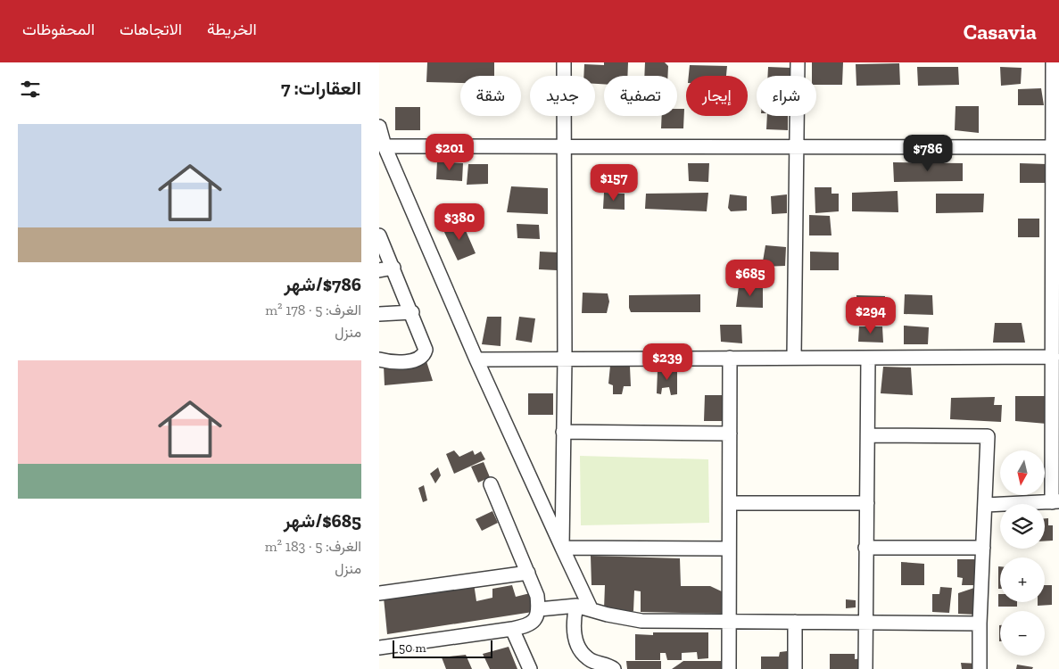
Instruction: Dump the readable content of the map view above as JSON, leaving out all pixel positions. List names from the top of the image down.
{
  "scale_bar": "50 m",
  "north": "bottom",
  "page": {
    "header": "Casavia",
    "nav": ["الخريطة", "الاتجاهات", "المحفوظات"],
    "heading": "العقارات: 7",
    "chip": [
      "شراء",
      "إيجار",
      "تصفية",
      "جديد",
      "شقة"
    ],
    "list": [
      {
        "name": "$786/شهر",
        "note": "الغرف: 5 · 178 m² · منزل"
      },
      {
        "name": "$685/شهر",
        "note": "الغرف: 5 · 183 m² · منزل"
      }
    ],
    "price": [
      "$201",
      "$786",
      "$157",
      "$380",
      "$685",
      "$294",
      "$239"
    ],
    "map_buttons": ["+", "−"],
    "scale": "50 m"
  }
}
